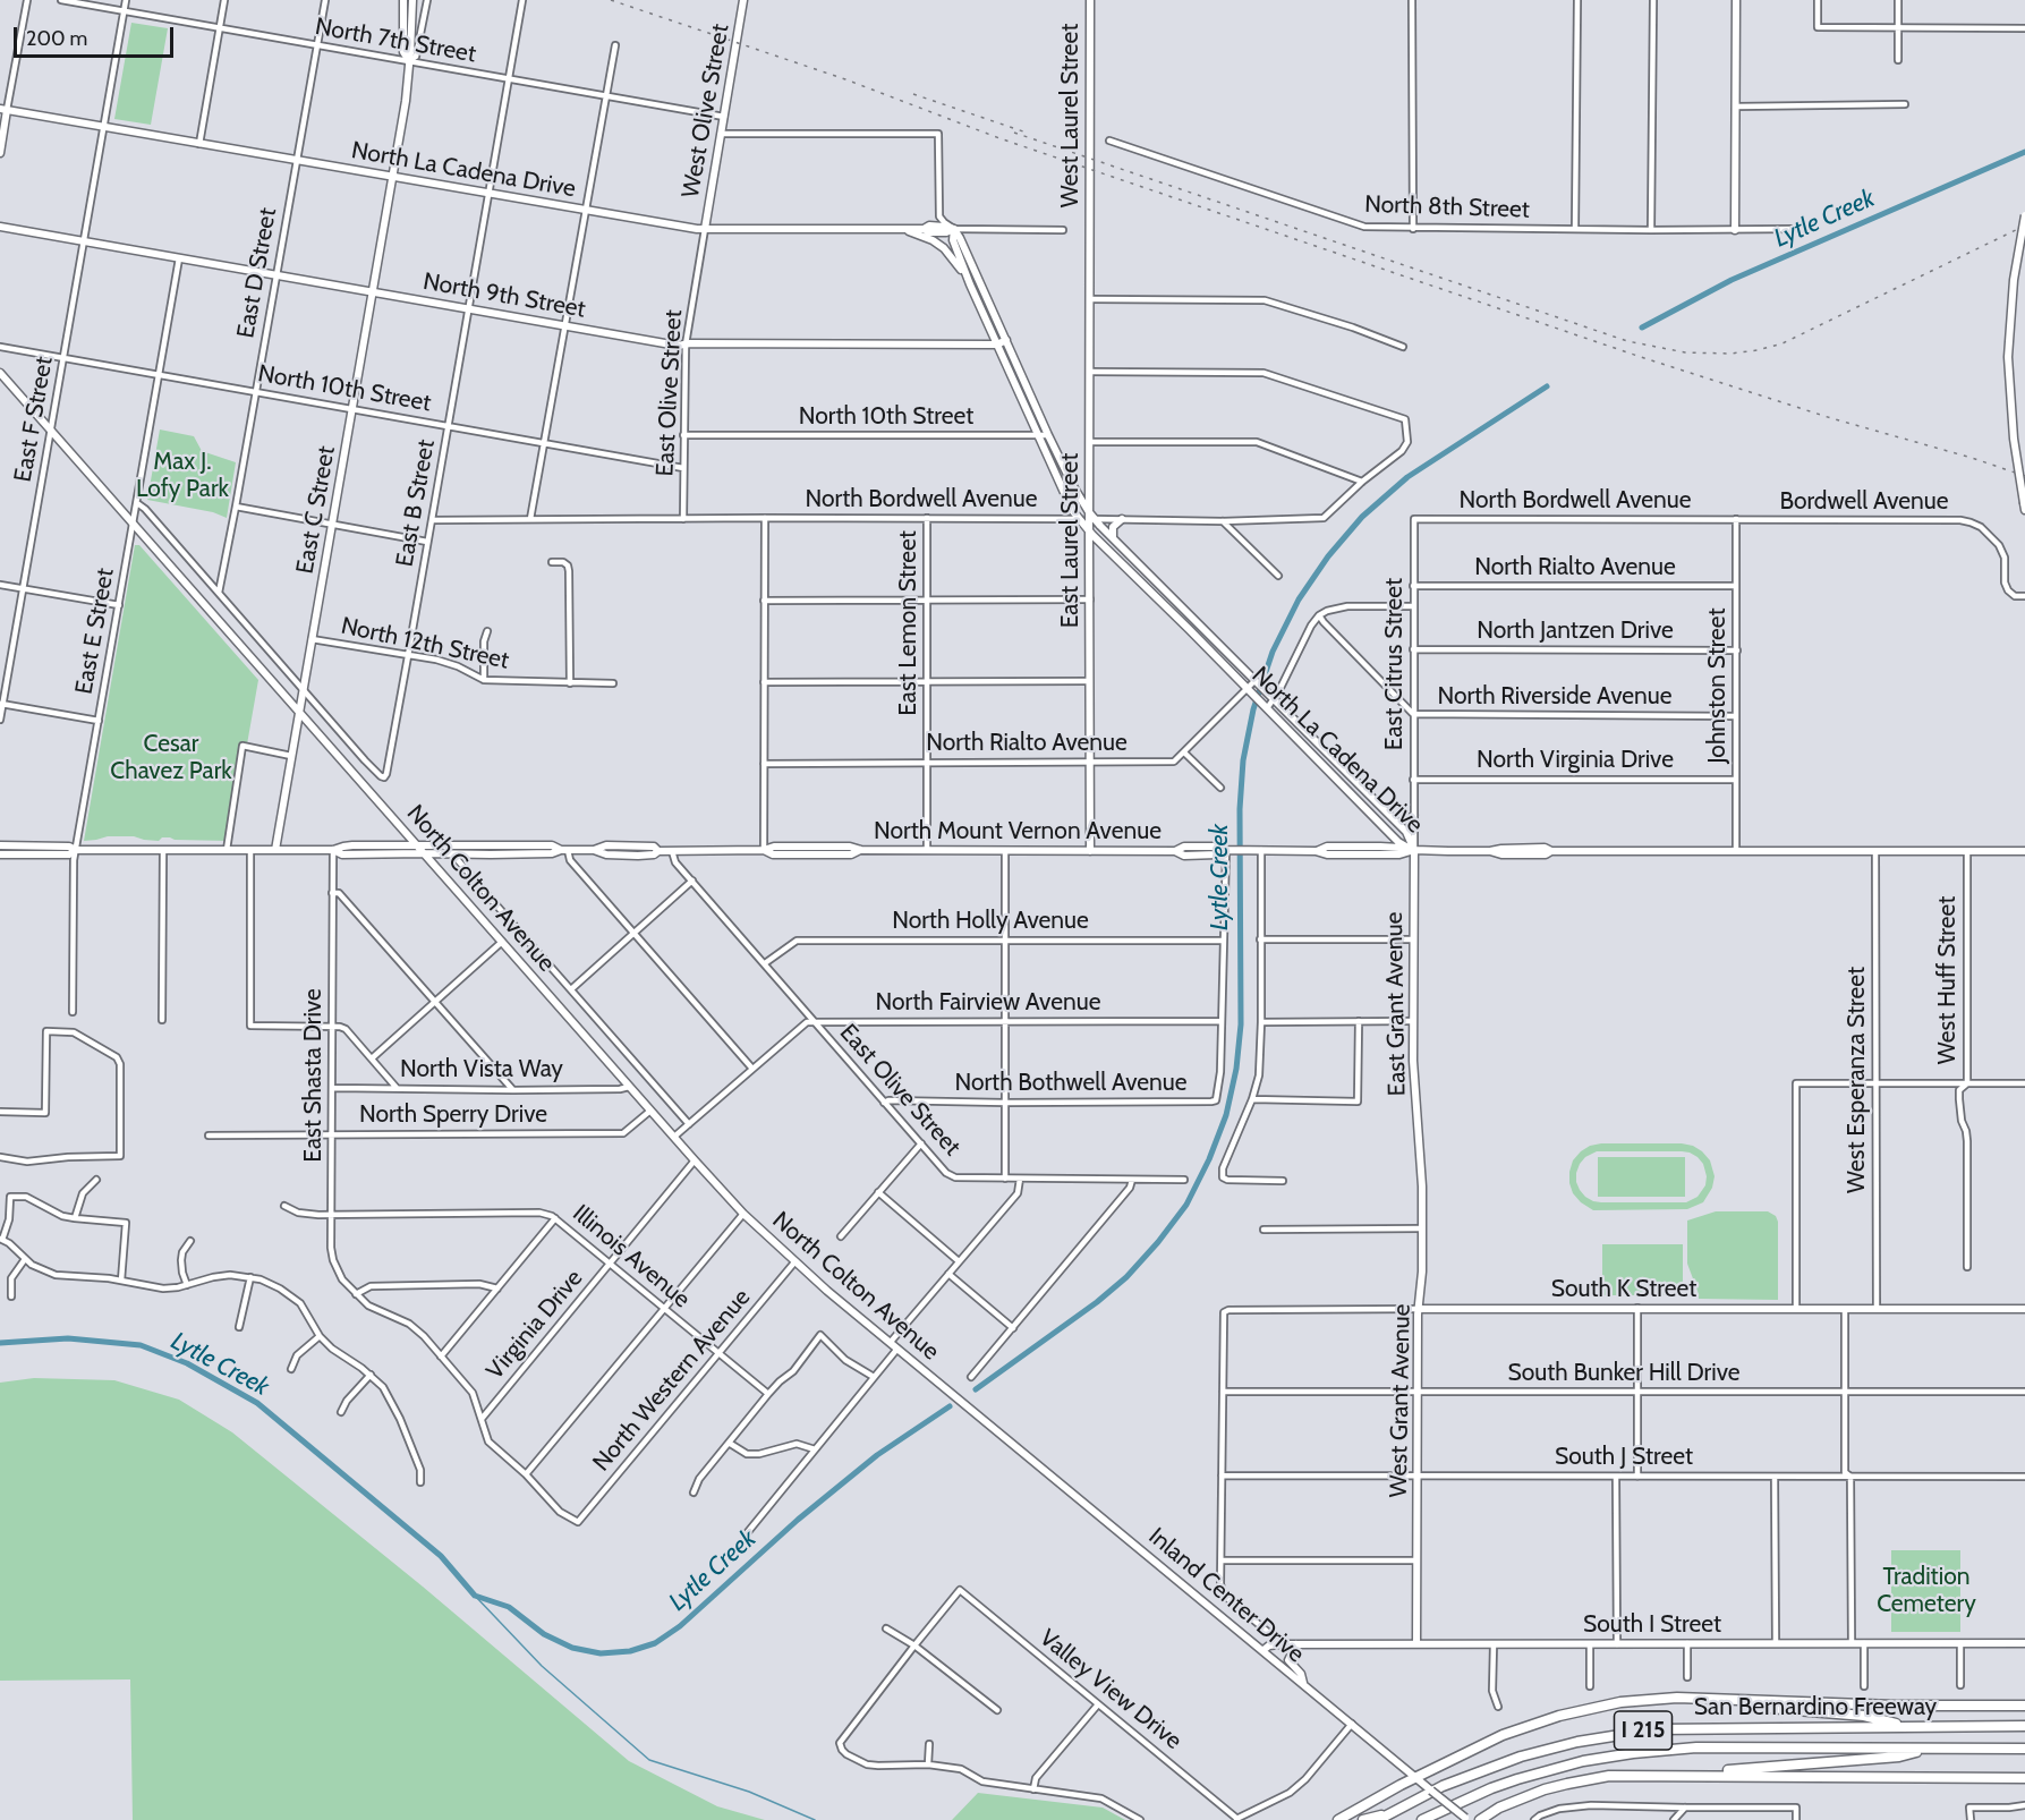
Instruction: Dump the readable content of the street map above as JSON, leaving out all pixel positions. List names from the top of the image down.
{
  "streets": {
    "highway": ["San Bernardino Freeway", "I 215"],
    "main road": [
      "West Olive Street",
      "West Laurel Street",
      "North La Cadena Drive",
      "North 9th Street",
      "East C Street",
      "East Laurel Street",
      "North Mount Vernon Avenue",
      "North Colton Avenue",
      "East Grant Avenue",
      "South K Street",
      "West Grant Avenue",
      "Inland Center Drive",
      "South I Street"
    ],
    "street": [
      "North 7th Street",
      "North 8th Street",
      "East D Street",
      "North 10th Street",
      "East Olive Street",
      "East F Street",
      "North Bordwell Avenue",
      "Bordwell Avenue",
      "East B Street",
      "North Rialto Avenue",
      "East Lemon Street",
      "East E Street",
      "North Jantzen Drive",
      "North 12th Street",
      "East Citrus Street",
      "Johnston Street",
      "North Riverside Avenue",
      "North Virginia Drive",
      "North Holly Avenue",
      "West Huff Street",
      "North Fairview Avenue",
      "North Vista Way",
      "East Shasta Drive",
      "West Esperanza Street",
      "North Bothwell Avenue",
      "North Sperry Drive",
      "Illinois Avenue",
      "Virginia Drive",
      "South Bunker Hill Drive",
      "North Western Avenue",
      "South J Street",
      "Valley View Drive"
    ]
  },
  "crossings": [
    ["North 7th Street", "West Olive Street"],
    ["North 7th Street", "East D Street"],
    ["North 7th Street", "East F Street"],
    ["North 7th Street", "East B Street"],
    ["North 7th Street", "East C Street"],
    ["West Olive Street", "North La Cadena Drive"],
    ["West Olive Street", "East Olive Street"],
    ["West Laurel Street", "East Laurel Street"],
    ["North La Cadena Drive", "East D Street"],
    ["North La Cadena Drive", "North 9th Street"],
    ["North La Cadena Drive", "North 10th Street"],
    ["North La Cadena Drive", "East Olive Street"],
    ["North La Cadena Drive", "East F Street"],
    ["North La Cadena Drive", "North Bordwell Avenue"],
    ["North La Cadena Drive", "East B Street"],
    ["North La Cadena Drive", "East C Street"],
    ["North La Cadena Drive", "East Laurel Street"],
    ["North La Cadena Drive", "North Rialto Avenue"],
    ["North La Cadena Drive", "East Citrus Street"],
    ["North La Cadena Drive", "North Mount Vernon Avenue"],
    ["North La Cadena Drive", "East Grant Avenue"],
    ["East D Street", "North 9th Street"],
    ["East D Street", "North 10th Street"],
    ["North 9th Street", "East Olive Street"],
    ["North 9th Street", "East F Street"],
    ["North 9th Street", "East B Street"],
    ["North 9th Street", "East C Street"],
    ["North 9th Street", "East E Street"],
    ["North 10th Street", "East Olive Street"],
    ["North 10th Street", "East F Street"],
    ["North 10th Street", "East B Street"],
    ["North 10th Street", "East C Street"],
    ["North 10th Street", "East E Street"],
    ["East Olive Street", "North Bordwell Avenue"],
    ["East Olive Street", "North Mount Vernon Avenue"],
    ["East Olive Street", "North Holly Avenue"],
    ["East Olive Street", "North Fairview Avenue"],
    ["East Olive Street", "North Bothwell Avenue"],
    ["East F Street", "North Colton Avenue"],
    ["North Bordwell Avenue", "Bordwell Avenue"],
    ["North Bordwell Avenue", "East B Street"],
    ["North Bordwell Avenue", "East Laurel Street"],
    ["North Bordwell Avenue", "East Lemon Street"],
    ["North Bordwell Avenue", "East Citrus Street"],
    ["North Bordwell Avenue", "Johnston Street"],
    ["Bordwell Avenue", "Johnston Street"],
    ["East B Street", "East C Street"],
    ["East B Street", "North 12th Street"],
    ["East C Street", "North 12th Street"],
    ["East C Street", "North Mount Vernon Avenue"],
    ["East C Street", "North Colton Avenue"],
    ["East Laurel Street", "North Rialto Avenue"],
    ["East Laurel Street", "North Mount Vernon Avenue"],
    ["North Rialto Avenue", "East Lemon Street"],
    ["North Rialto Avenue", "East Citrus Street"],
    ["North Rialto Avenue", "Johnston Street"],
    ["East Lemon Street", "North Mount Vernon Avenue"],
    ["East E Street", "North Mount Vernon Avenue"],
    ["East E Street", "North Colton Avenue"],
    ["North Jantzen Drive", "East Citrus Street"],
    ["North Jantzen Drive", "Johnston Street"],
    ["East Citrus Street", "North Riverside Avenue"],
    ["East Citrus Street", "North Virginia Drive"],
    ["East Citrus Street", "North Mount Vernon Avenue"],
    ["East Citrus Street", "East Grant Avenue"],
    ["Johnston Street", "North Riverside Avenue"],
    ["Johnston Street", "North Virginia Drive"],
    ["Johnston Street", "North Mount Vernon Avenue"],
    ["North Mount Vernon Avenue", "North Colton Avenue"],
    ["North Mount Vernon Avenue", "West Huff Street"],
    ["North Mount Vernon Avenue", "East Grant Avenue"],
    ["North Mount Vernon Avenue", "East Shasta Drive"],
    ["North Mount Vernon Avenue", "West Esperanza Street"],
    ["North Colton Avenue", "North Vista Way"],
    ["North Colton Avenue", "North Sperry Drive"],
    ["North Colton Avenue", "Virginia Drive"],
    ["North Colton Avenue", "North Western Avenue"],
    ["North Colton Avenue", "Inland Center Drive"],
    ["North Fairview Avenue", "North Bothwell Avenue"],
    ["East Grant Avenue", "West Grant Avenue"],
    ["North Vista Way", "East Shasta Drive"],
    ["East Shasta Drive", "North Sperry Drive"],
    ["East Shasta Drive", "Illinois Avenue"],
    ["East Shasta Drive", "Virginia Drive"],
    ["East Shasta Drive", "North Western Avenue"],
    ["West Esperanza Street", "South K Street"],
    ["Illinois Avenue", "Virginia Drive"],
    ["Illinois Avenue", "North Western Avenue"],
    ["South K Street", "South Bunker Hill Drive"],
    ["South K Street", "West Grant Avenue"],
    ["South Bunker Hill Drive", "West Grant Avenue"],
    ["West Grant Avenue", "South J Street"],
    ["West Grant Avenue", "South I Street"],
    ["Inland Center Drive", "South I Street"]
  ],
  "water": ["Lytle Creek"],
  "parks": ["Max J. Lofy Park", "Cesar Chavez Park", "Tradition Cemetery"],
  "scale_bar": "200 m"
}
